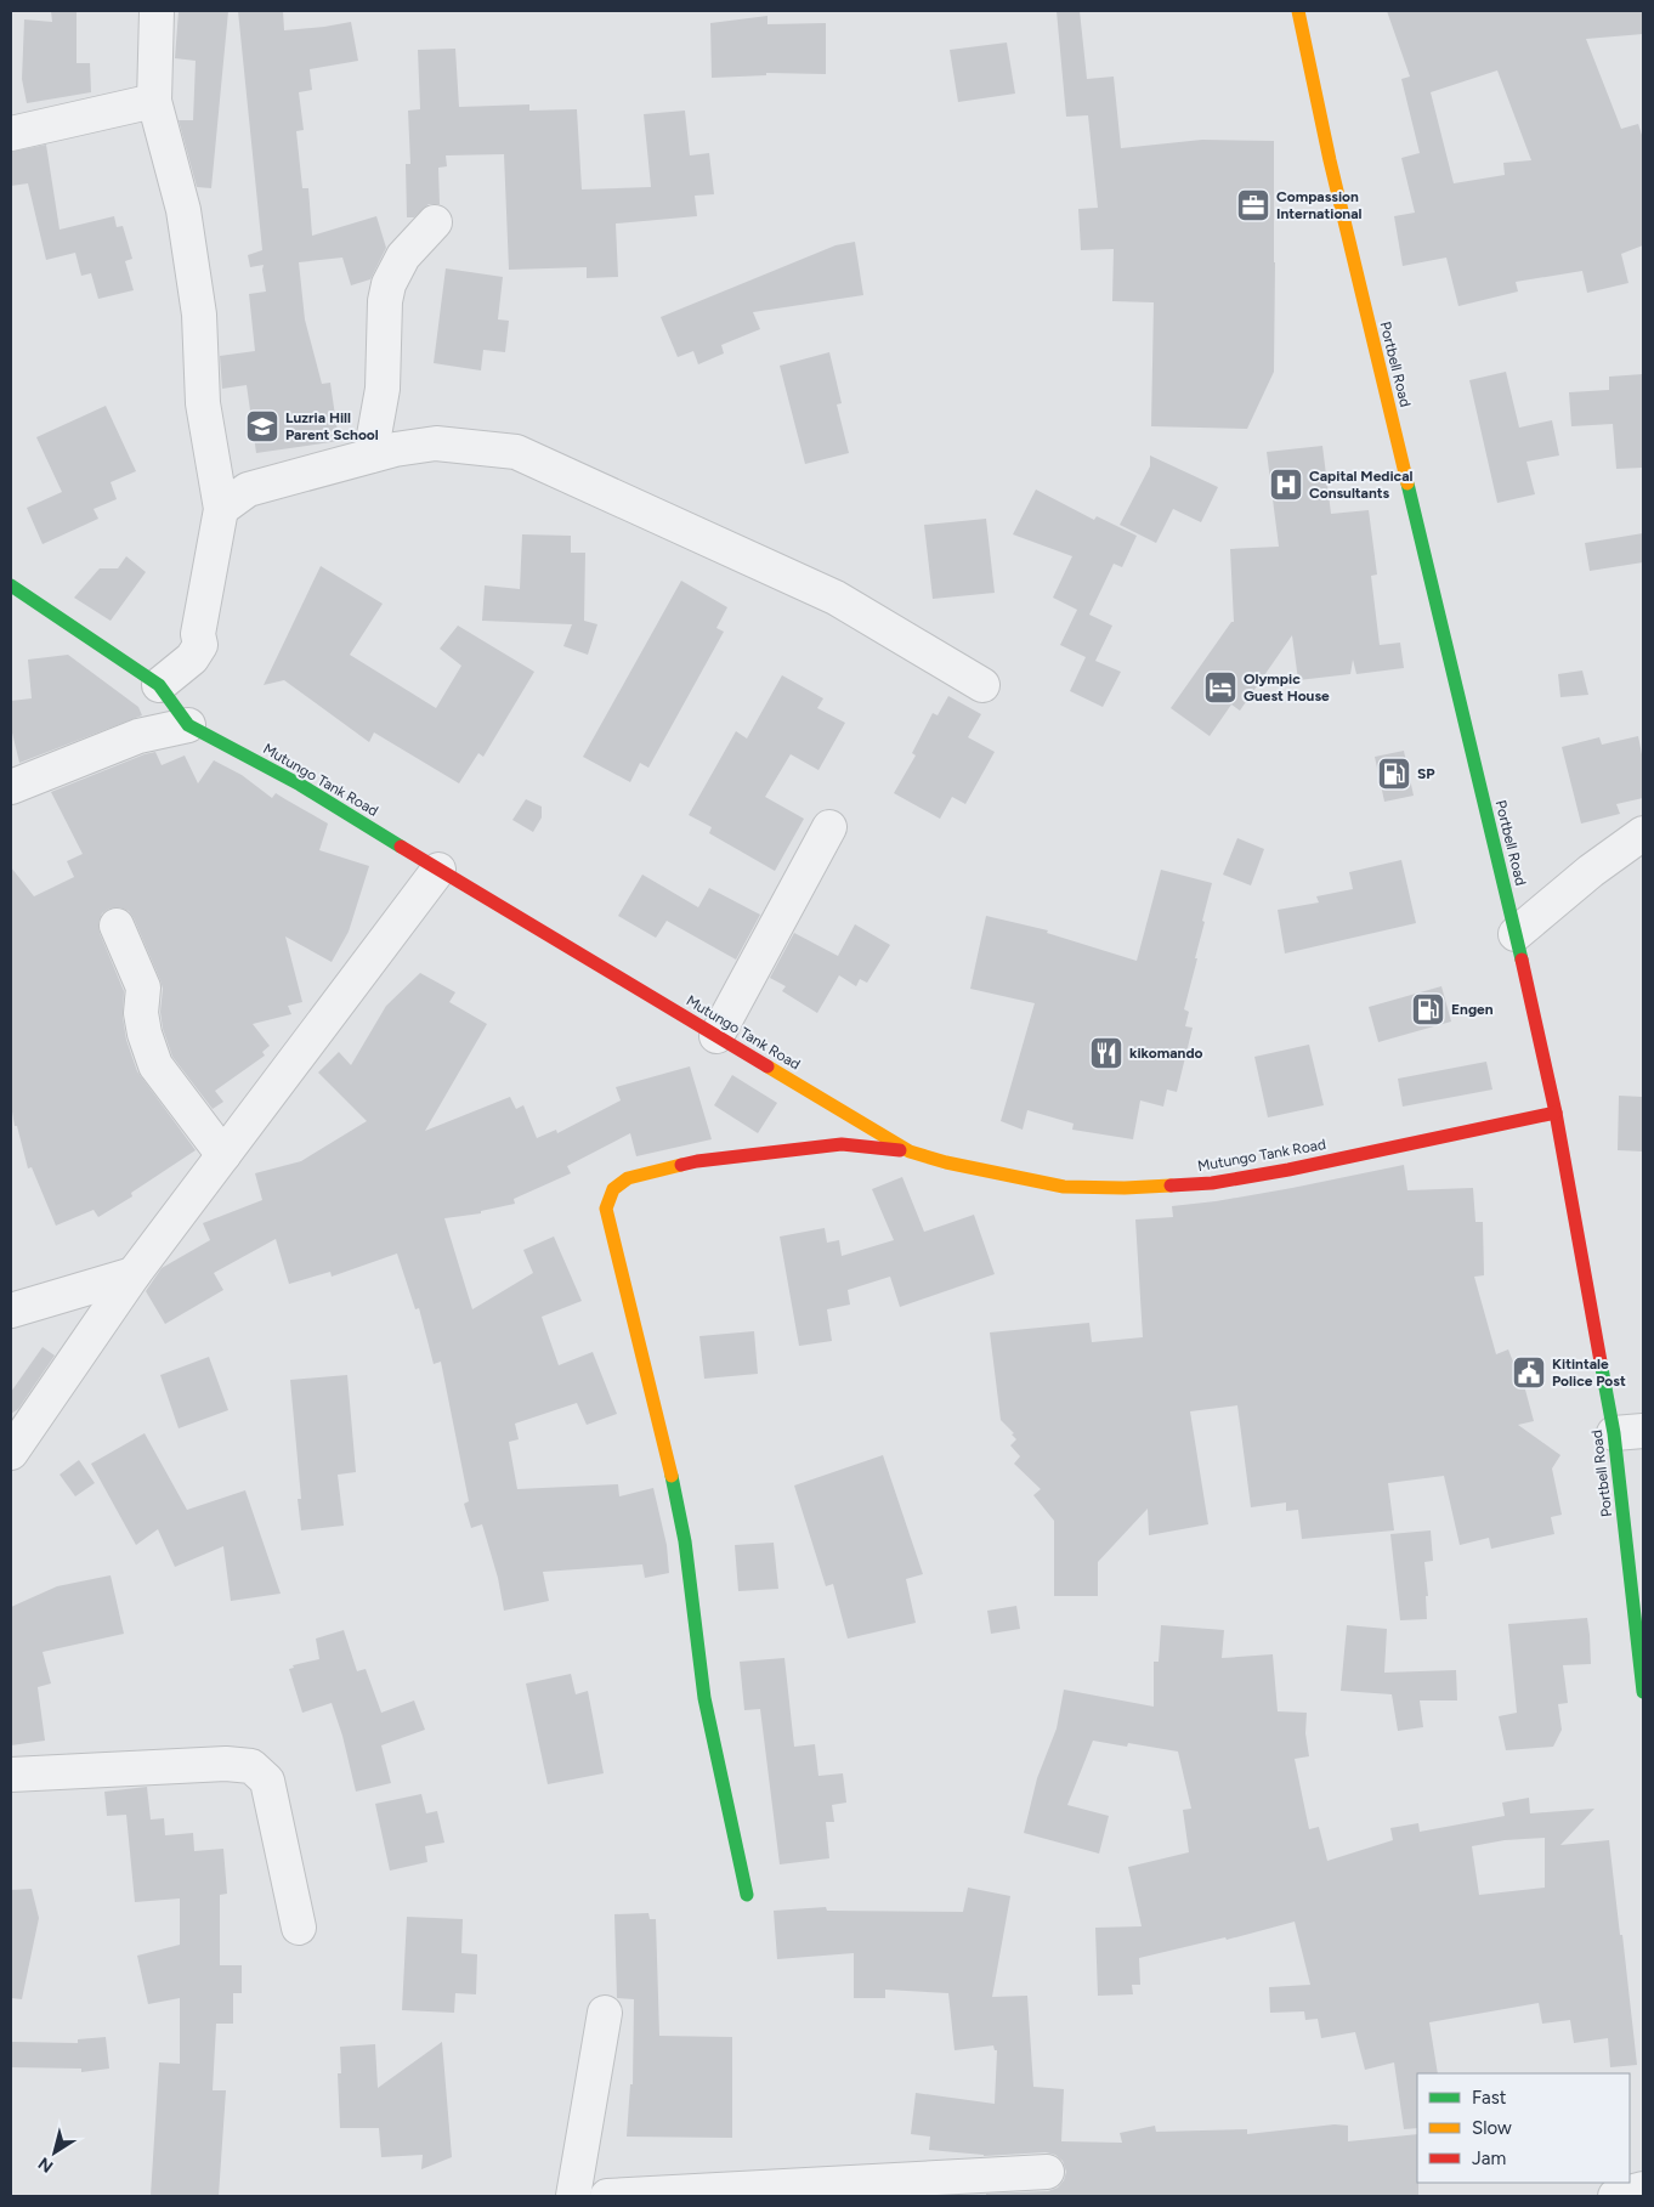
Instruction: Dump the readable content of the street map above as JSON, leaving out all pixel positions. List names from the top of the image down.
{
  "streets": {
    "street": ["Portbell Road", "Mutungo Tank Road"]
  },
  "crossings": [
    ["Portbell Road", "Mutungo Tank Road"]
  ],
  "places": {
    "office": ["Compassion International"],
    "school or university": ["Luzria Hill Parent School"],
    "hospital": ["Capital Medical Consultants"],
    "hotel": ["Olympic Guest House"],
    "fuel station": ["SP", "Engen"],
    "restaurant": ["kikomando"],
    "public building": ["Kitintale Police Post"]
  },
  "legend": ["Fast", "Slow", "Jam"],
  "north": "bottom left"
}
